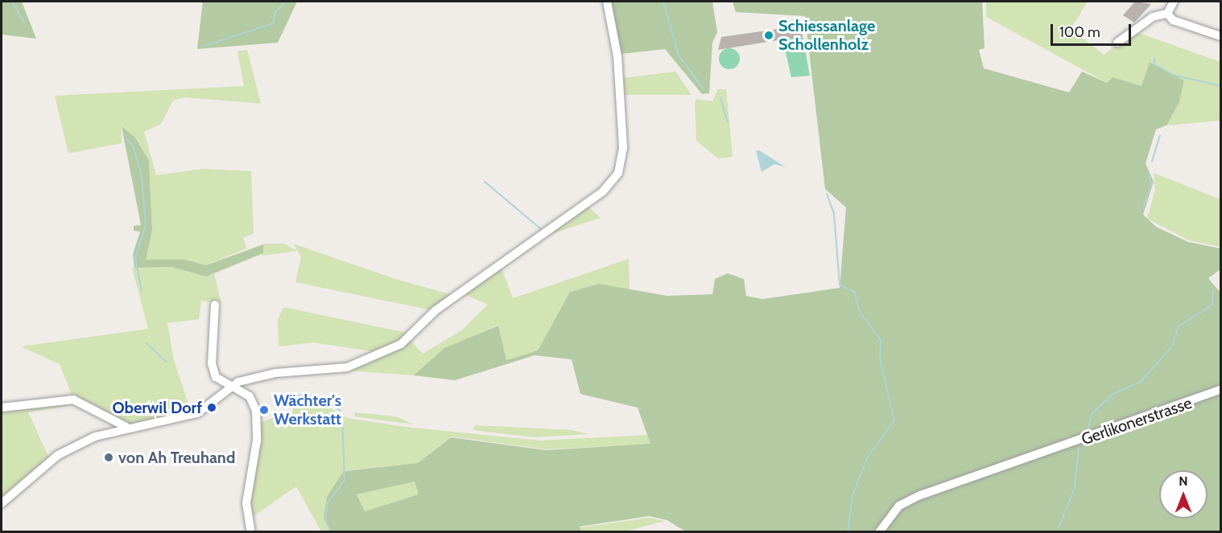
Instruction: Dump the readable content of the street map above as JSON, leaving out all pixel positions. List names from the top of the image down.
{
  "streets": {
    "street": ["Gerlikonerstrasse"]
  },
  "places": [
    "Schiessanlage Schollenholz",
    "Oberwil Dorf",
    "Wächter's Werkstatt",
    "von Ah Treuhand"
  ],
  "scale_bar": "100 m",
  "north": "top"
}
